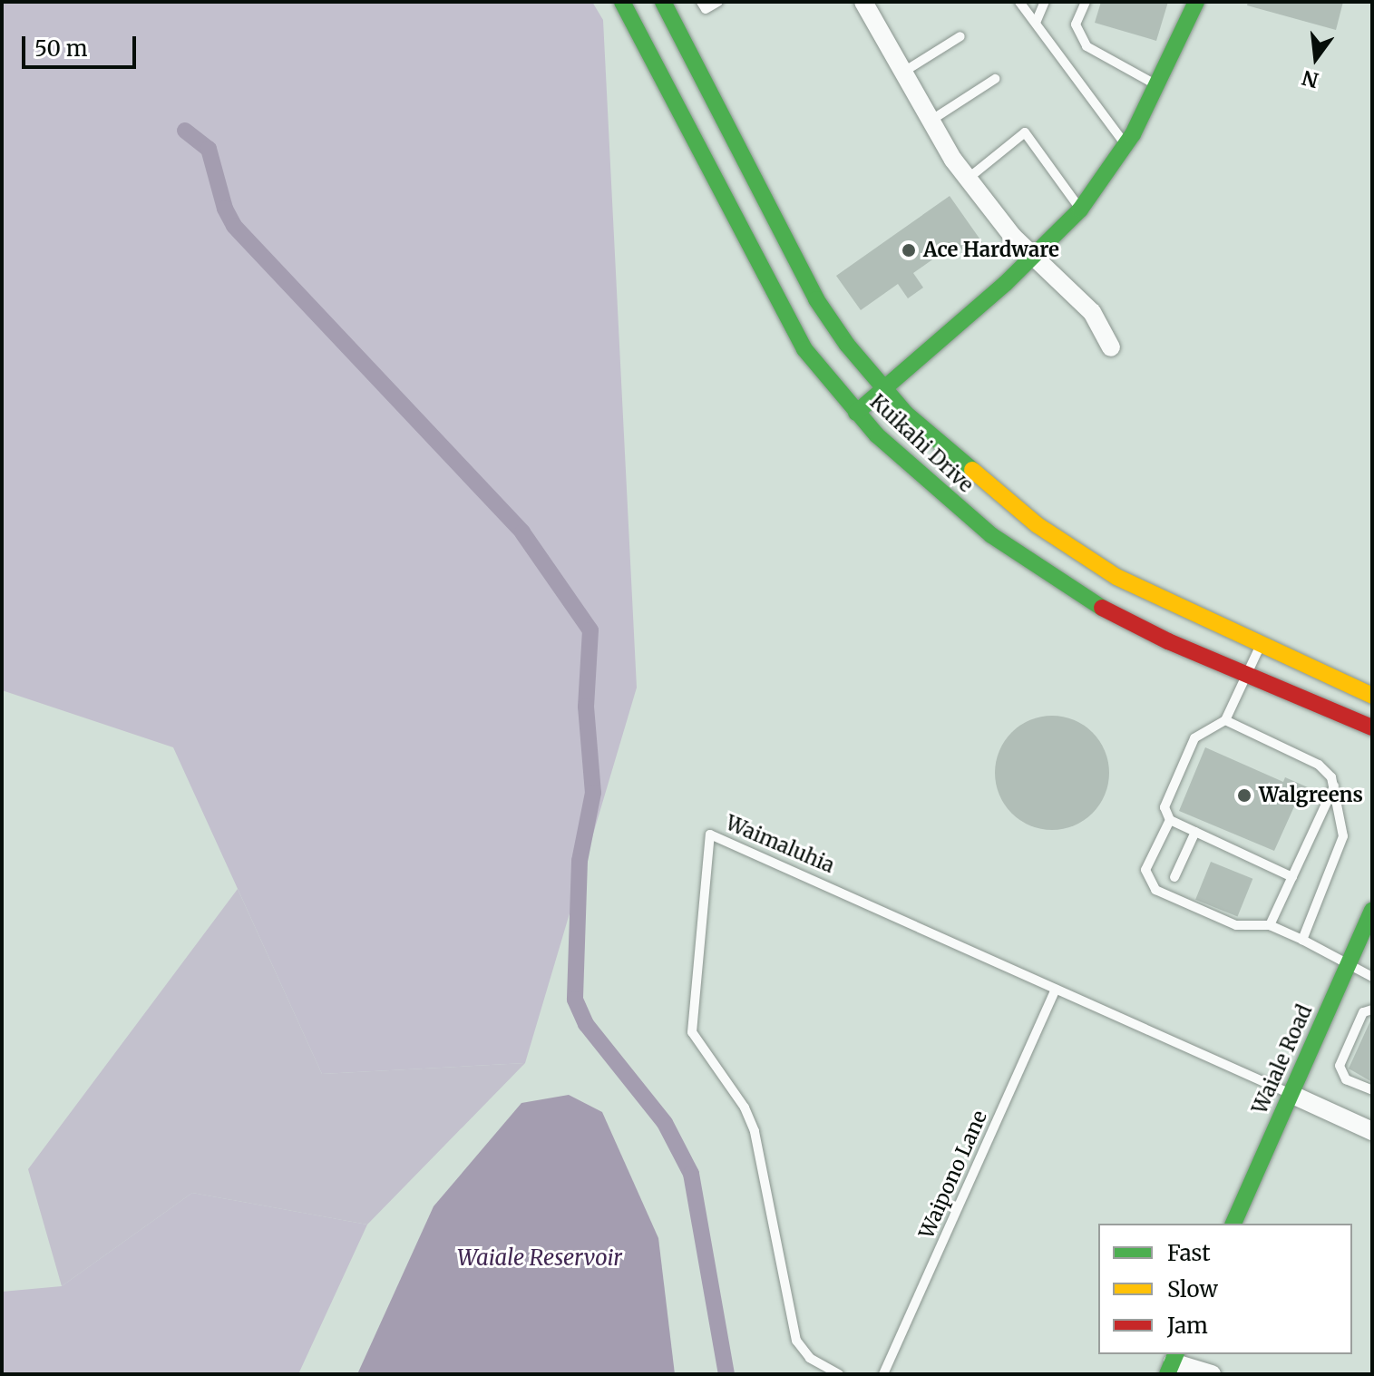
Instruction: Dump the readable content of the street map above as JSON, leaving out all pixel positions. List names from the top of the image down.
{
  "streets": {
    "main road": ["Kuikahi Drive", "Waiale Road"],
    "lane": ["Waimaluhia", "Waipono Lane"]
  },
  "crossings": [
    ["Waimaluhia", "Waiale Road"],
    ["Waimaluhia", "Waipono Lane"]
  ],
  "water": ["Waiale Reservoir"],
  "places": ["Ace Hardware", "Walgreens"],
  "legend": ["Fast", "Slow", "Jam"],
  "scale_bar": "50 m",
  "north": "bottom"
}
